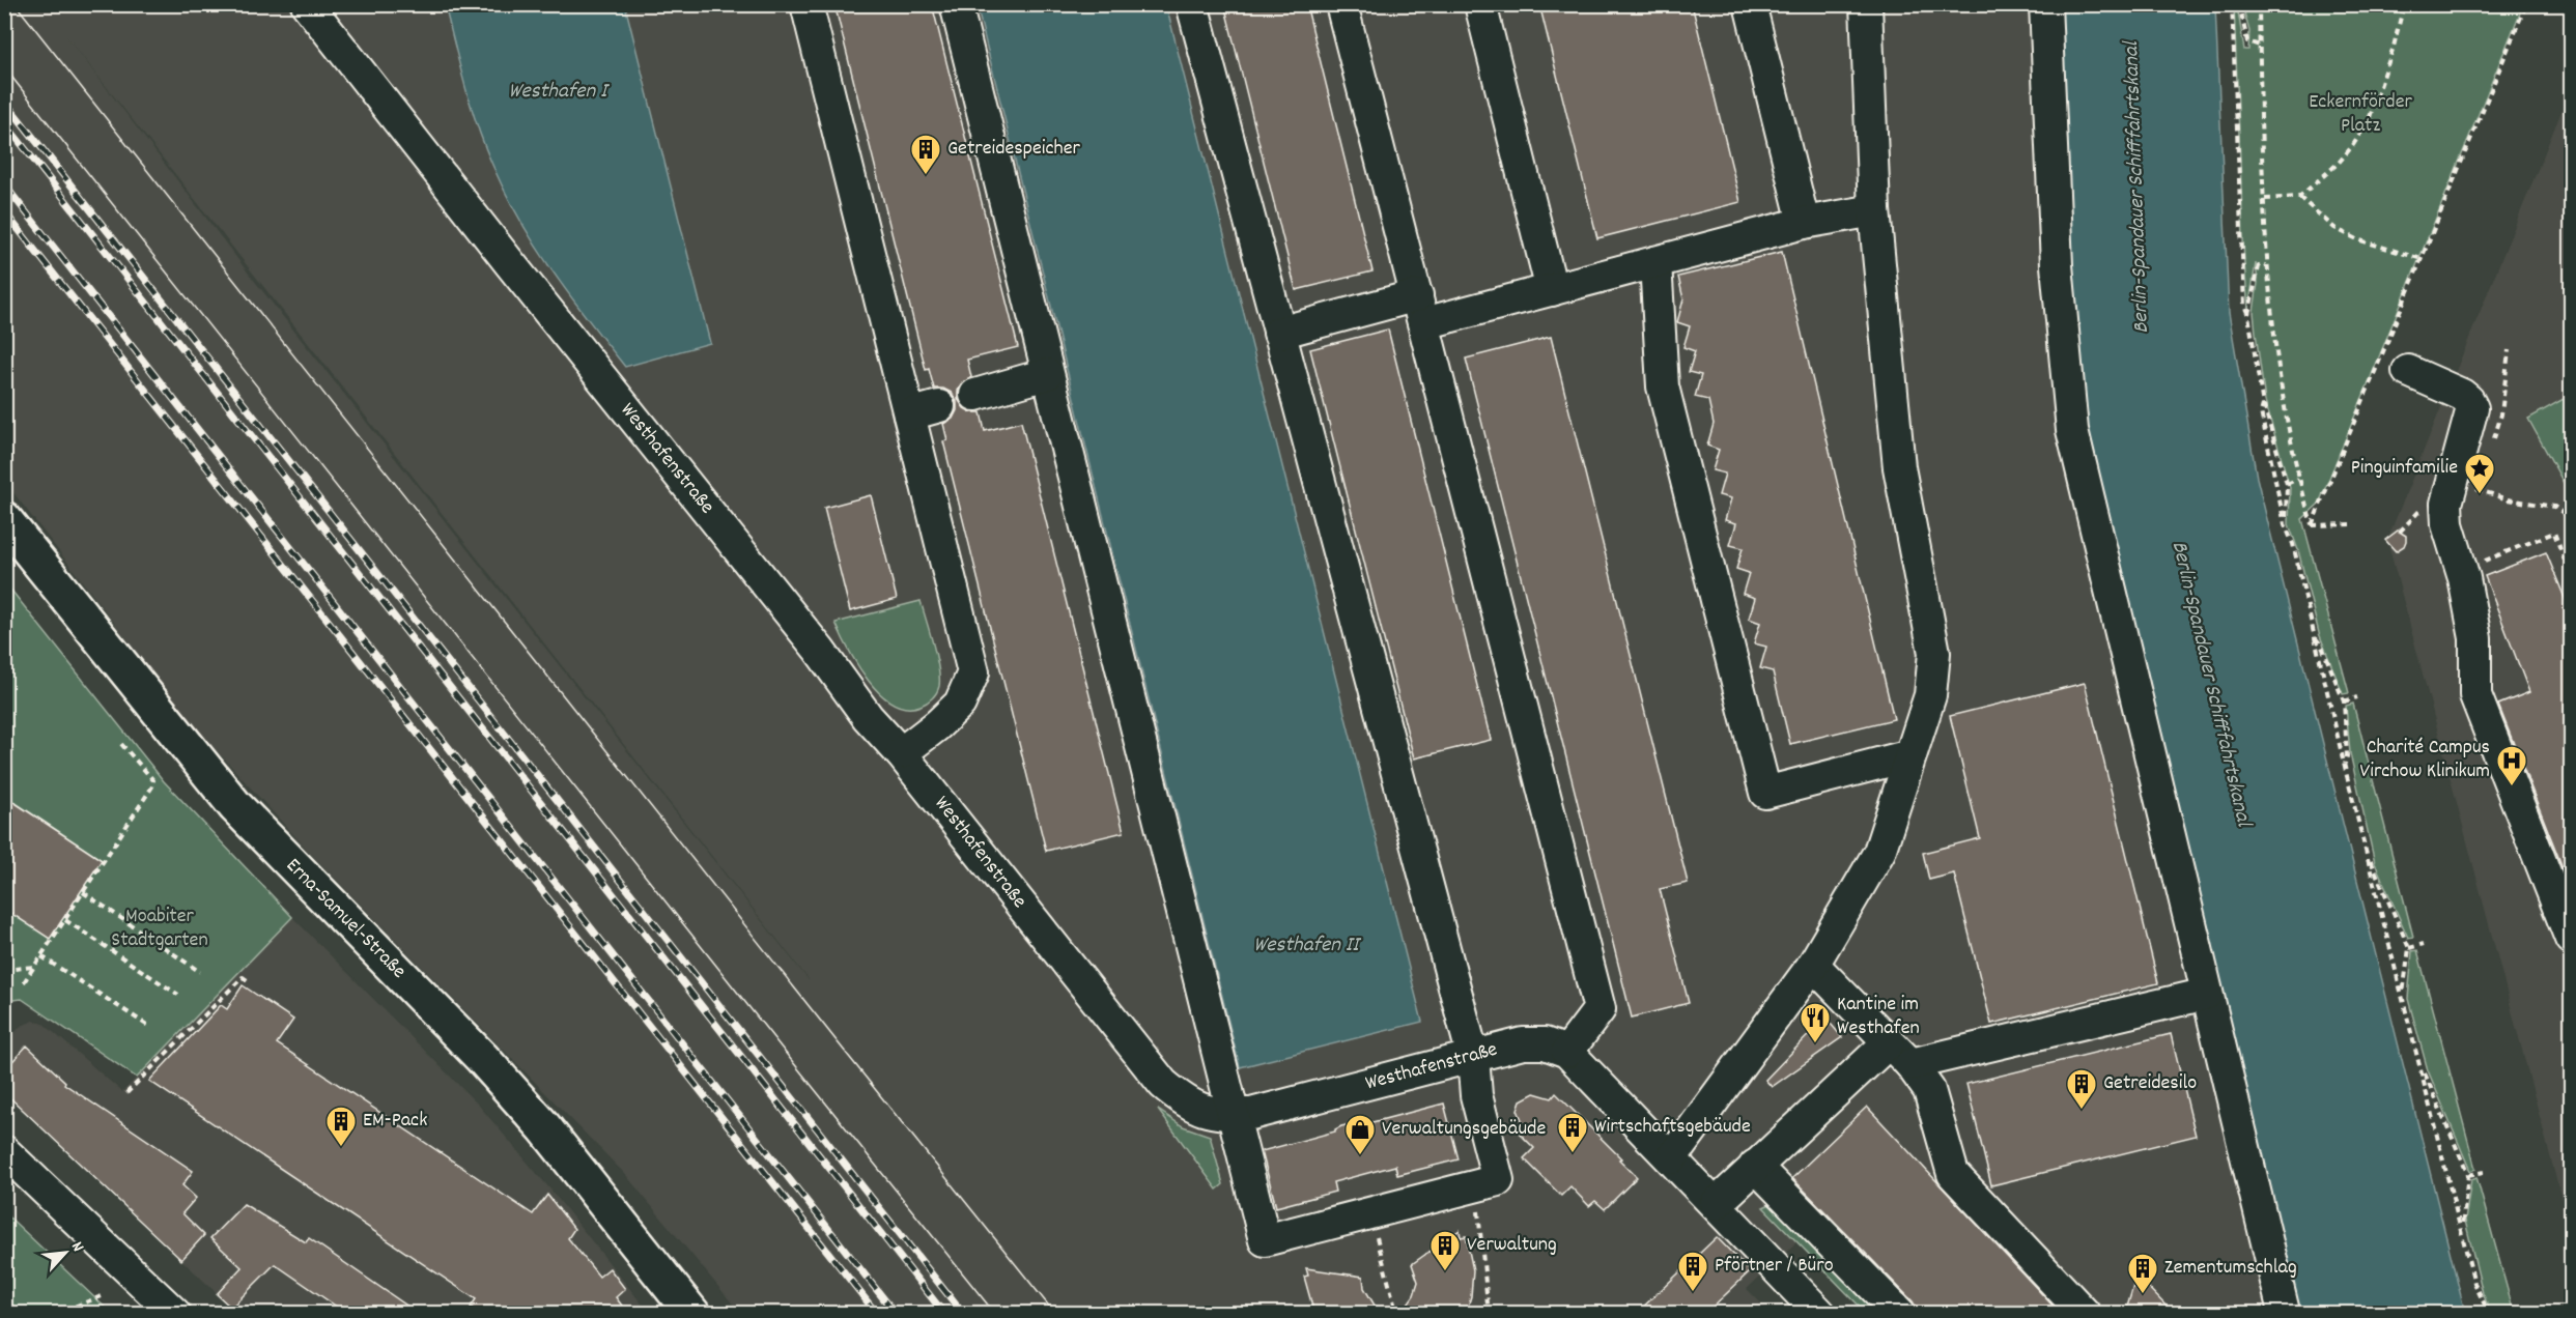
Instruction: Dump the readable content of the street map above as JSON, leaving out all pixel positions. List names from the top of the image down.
{
  "streets": {
    "main road": ["Erna-Samuel-Straße"],
    "street": ["Westhafenstraße"]
  },
  "water": ["Westhafen I", "Berlin-Spandauer Schifffahrtskanal", "Westhafen II"],
  "parks": ["Eckernförder Platz", "Moabiter Stadtgarten"],
  "places": {
    "building": [
      "Getreidespeicher",
      "Getreidesilo",
      "EM-Pack",
      "Wirtschaftsgebäude",
      "Verwaltung",
      "Pförtner / Büro",
      "Zementumschlag"
    ],
    "place": ["Pinguinfamilie"],
    "hospital": ["Charité Campus Virchow Klinikum"],
    "restaurant": ["Kantine im Westhafen"],
    "shop": ["Verwaltungsgebäude"]
  },
  "north": "top right"
}
